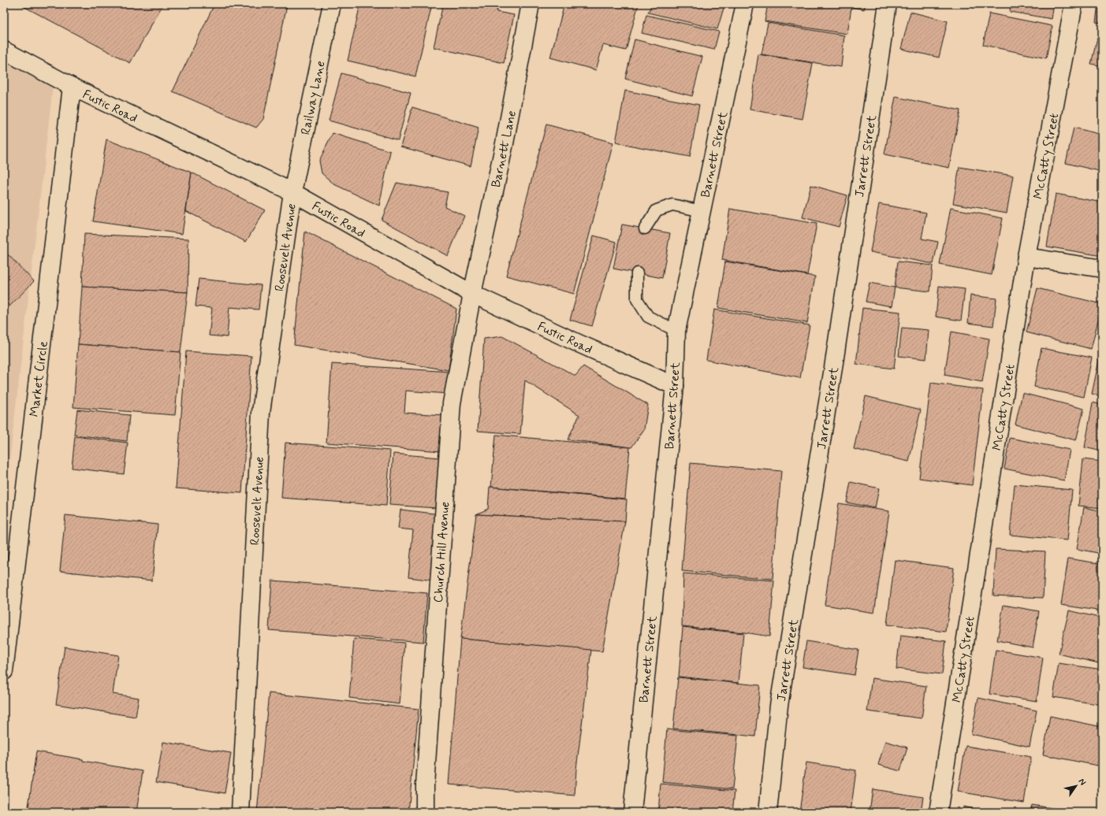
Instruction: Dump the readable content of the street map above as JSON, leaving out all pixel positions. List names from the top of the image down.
{
  "streets": {
    "street": [
      "Railway Lane",
      "Fustic Road",
      "Barnett Lane",
      "Barnett Street",
      "Jarrett Street",
      "McCatty Street",
      "Roosevelt Avenue",
      "Market Circle",
      "Church Hill Avenue"
    ]
  },
  "crossings": [
    ["Railway Lane", "Fustic Road"],
    ["Railway Lane", "Roosevelt Avenue"],
    ["Fustic Road", "Barnett Lane"],
    ["Fustic Road", "Barnett Street"],
    ["Fustic Road", "Roosevelt Avenue"],
    ["Fustic Road", "Market Circle"],
    ["Fustic Road", "Church Hill Avenue"],
    ["Barnett Lane", "Church Hill Avenue"]
  ],
  "north": "top right"
}
